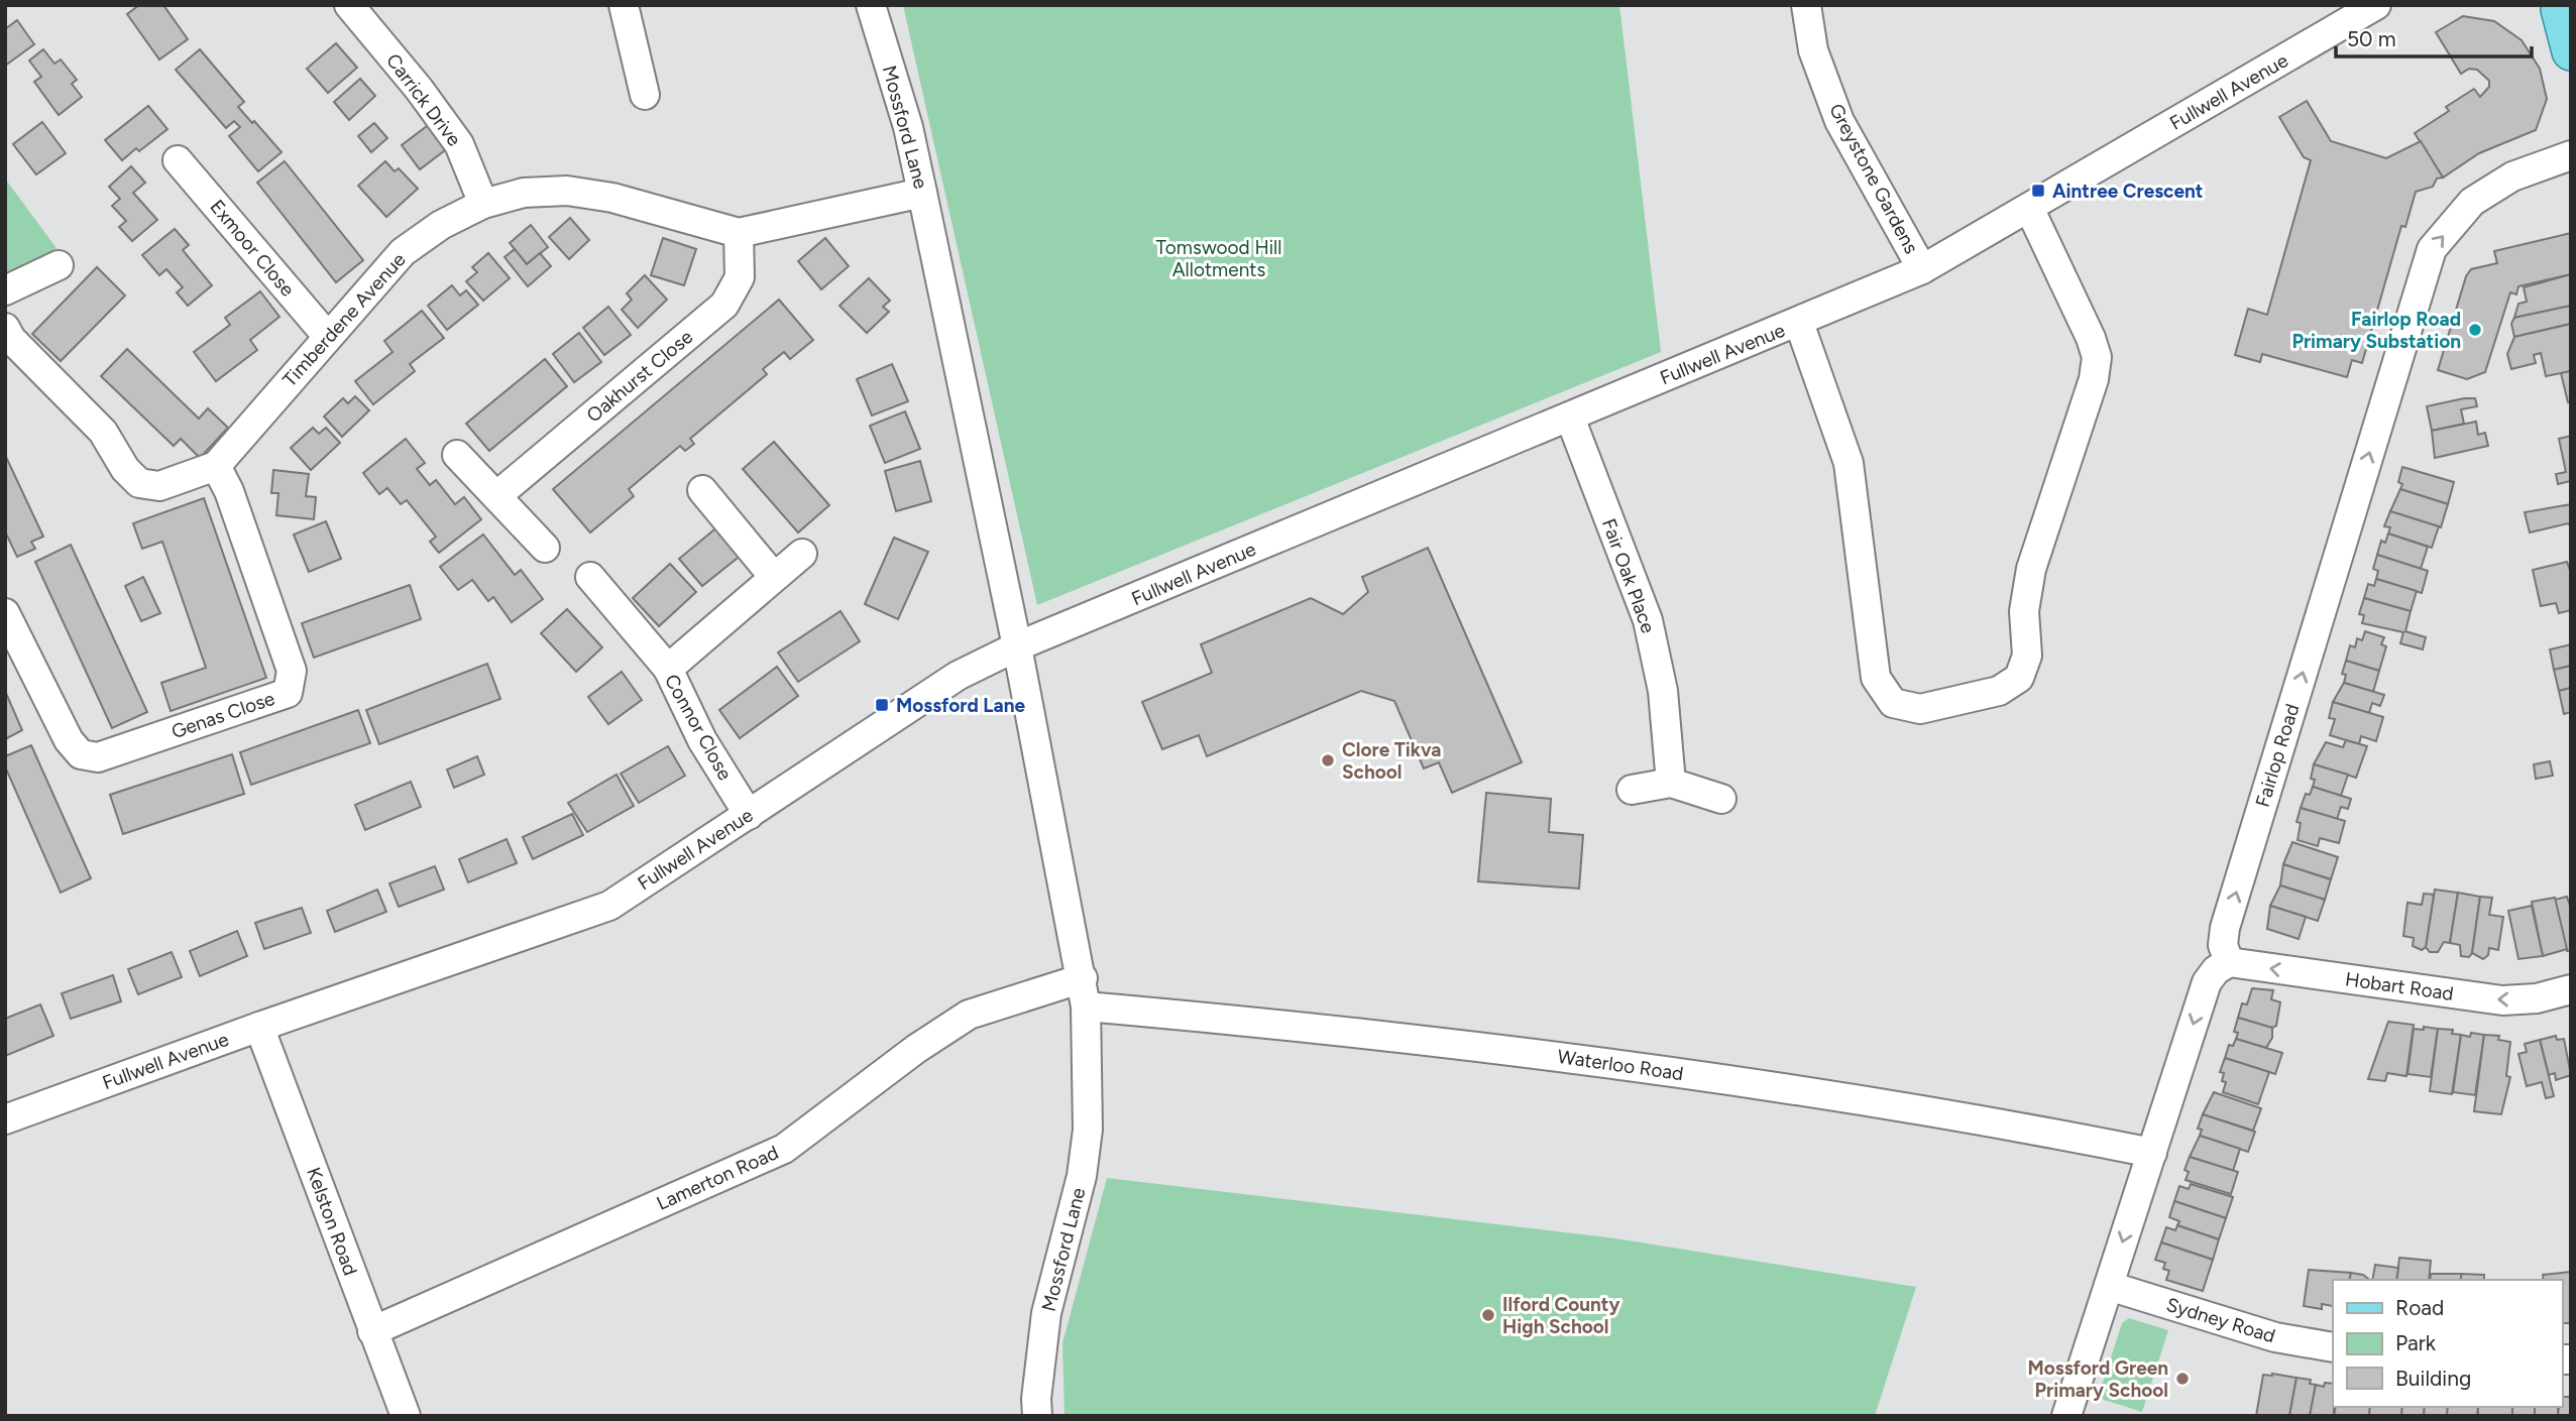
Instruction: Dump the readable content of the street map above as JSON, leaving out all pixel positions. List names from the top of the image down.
{
  "streets": {
    "street": [
      "Fullwell Avenue",
      "Carrick Drive",
      "Mossford Lane",
      "Greystone Gardens",
      "Exmoor Close",
      "Timberdene Avenue",
      "Oakhurst Close",
      "Fair Oak Place",
      "Genas Close",
      "Connor Close",
      "Fairlop Road",
      "Hobart Road",
      "Waterloo Road",
      "Lamerton Road",
      "Kelston Road",
      "Sydney Road"
    ]
  },
  "crossings": [
    ["Fullwell Avenue", "Mossford Lane"],
    ["Fullwell Avenue", "Greystone Gardens"],
    ["Fullwell Avenue", "Fair Oak Place"],
    ["Fullwell Avenue", "Connor Close"],
    ["Fullwell Avenue", "Kelston Road"],
    ["Carrick Drive", "Timberdene Avenue"],
    ["Mossford Lane", "Timberdene Avenue"],
    ["Mossford Lane", "Waterloo Road"],
    ["Mossford Lane", "Lamerton Road"],
    ["Exmoor Close", "Timberdene Avenue"],
    ["Timberdene Avenue", "Oakhurst Close"],
    ["Timberdene Avenue", "Genas Close"],
    ["Fairlop Road", "Hobart Road"],
    ["Lamerton Road", "Kelston Road"]
  ],
  "one_way": ["Fairlop Road", "Hobart Road"],
  "parks": ["Tomswood Hill Allotments"],
  "places": {
    "transit": ["Aintree Crescent", "Mossford Lane"],
    "other": [
      "Fairlop Road Primary Substation",
      "Clore Tikva School",
      "Ilford County High School",
      "Mossford Green Primary School"
    ]
  },
  "legend": ["Road", "Park", "Building"],
  "scale_bar": "50 m"
}
